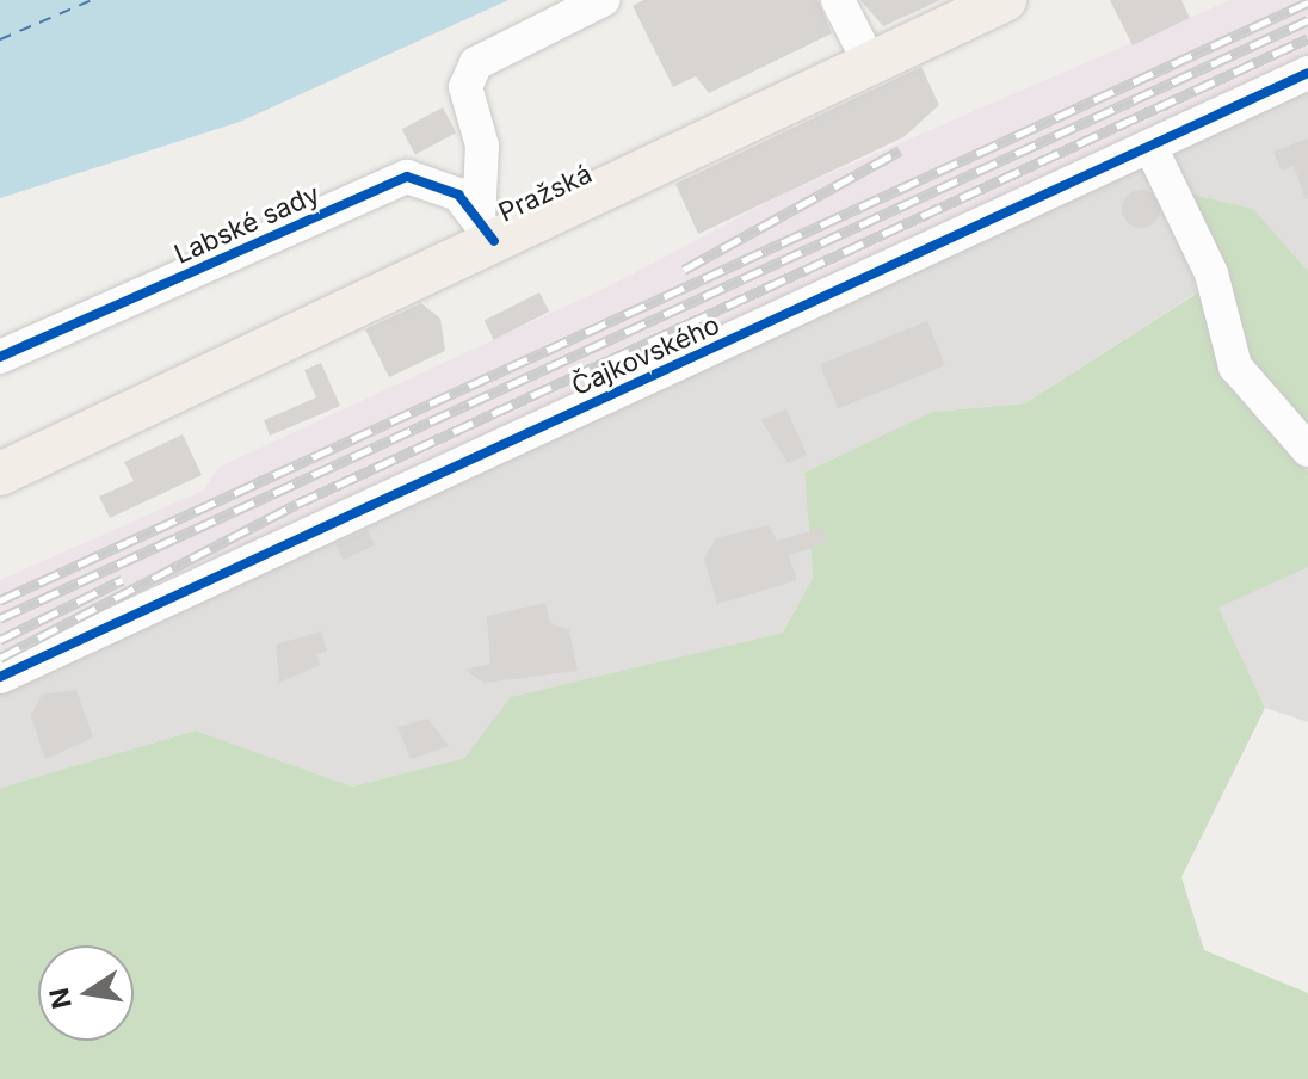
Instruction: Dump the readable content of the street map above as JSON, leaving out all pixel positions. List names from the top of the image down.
{
  "streets": {
    "main road": ["Pražská"],
    "street": ["Labské sady", "Čajkovského"]
  },
  "crossings": [
    ["Pražská", "Labské sady"]
  ],
  "north": "left"
}
